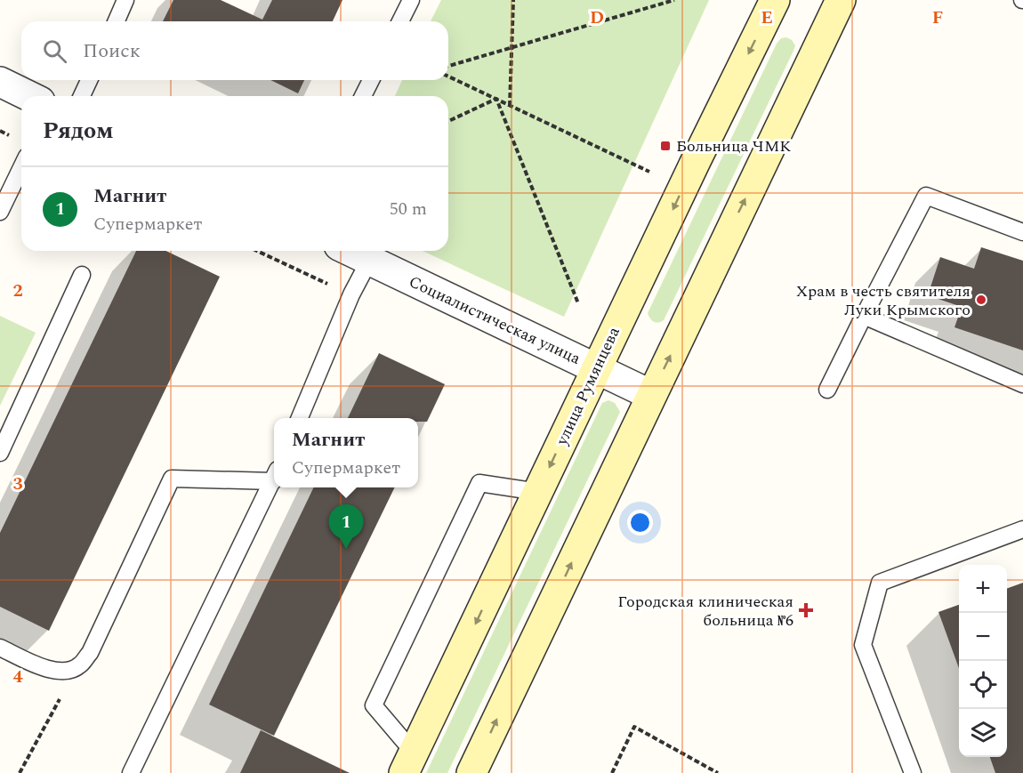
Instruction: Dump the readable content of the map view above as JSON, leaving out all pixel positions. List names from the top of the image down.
{
  "streets": {
    "main road": ["улица Румянцева"],
    "street": ["Социалистическая улица"]
  },
  "crossings": [
    ["Социалистическая улица", "улица Румянцева"]
  ],
  "places": {
    "transit": ["Больница ЧМК"],
    "other": ["Храм в честь святителя Луки Крымского"],
    "health": ["Городская клиническая больница №6"]
  },
  "page": {
    "search": "Поиск",
    "heading": "Рядом",
    "list": [
      {
        "mark": "1",
        "name": "Магнит",
        "note": "Супермаркет",
        "value": "50 m"
      }
    ],
    "popup": ["Магнит", "Супермаркет"],
    "pins": "1",
    "map_buttons": ["+", "−"]
  },
  "grid": {
    "columns": ["D", "E", "F"],
    "rows": ["2", "3", "4"]
  }
}
